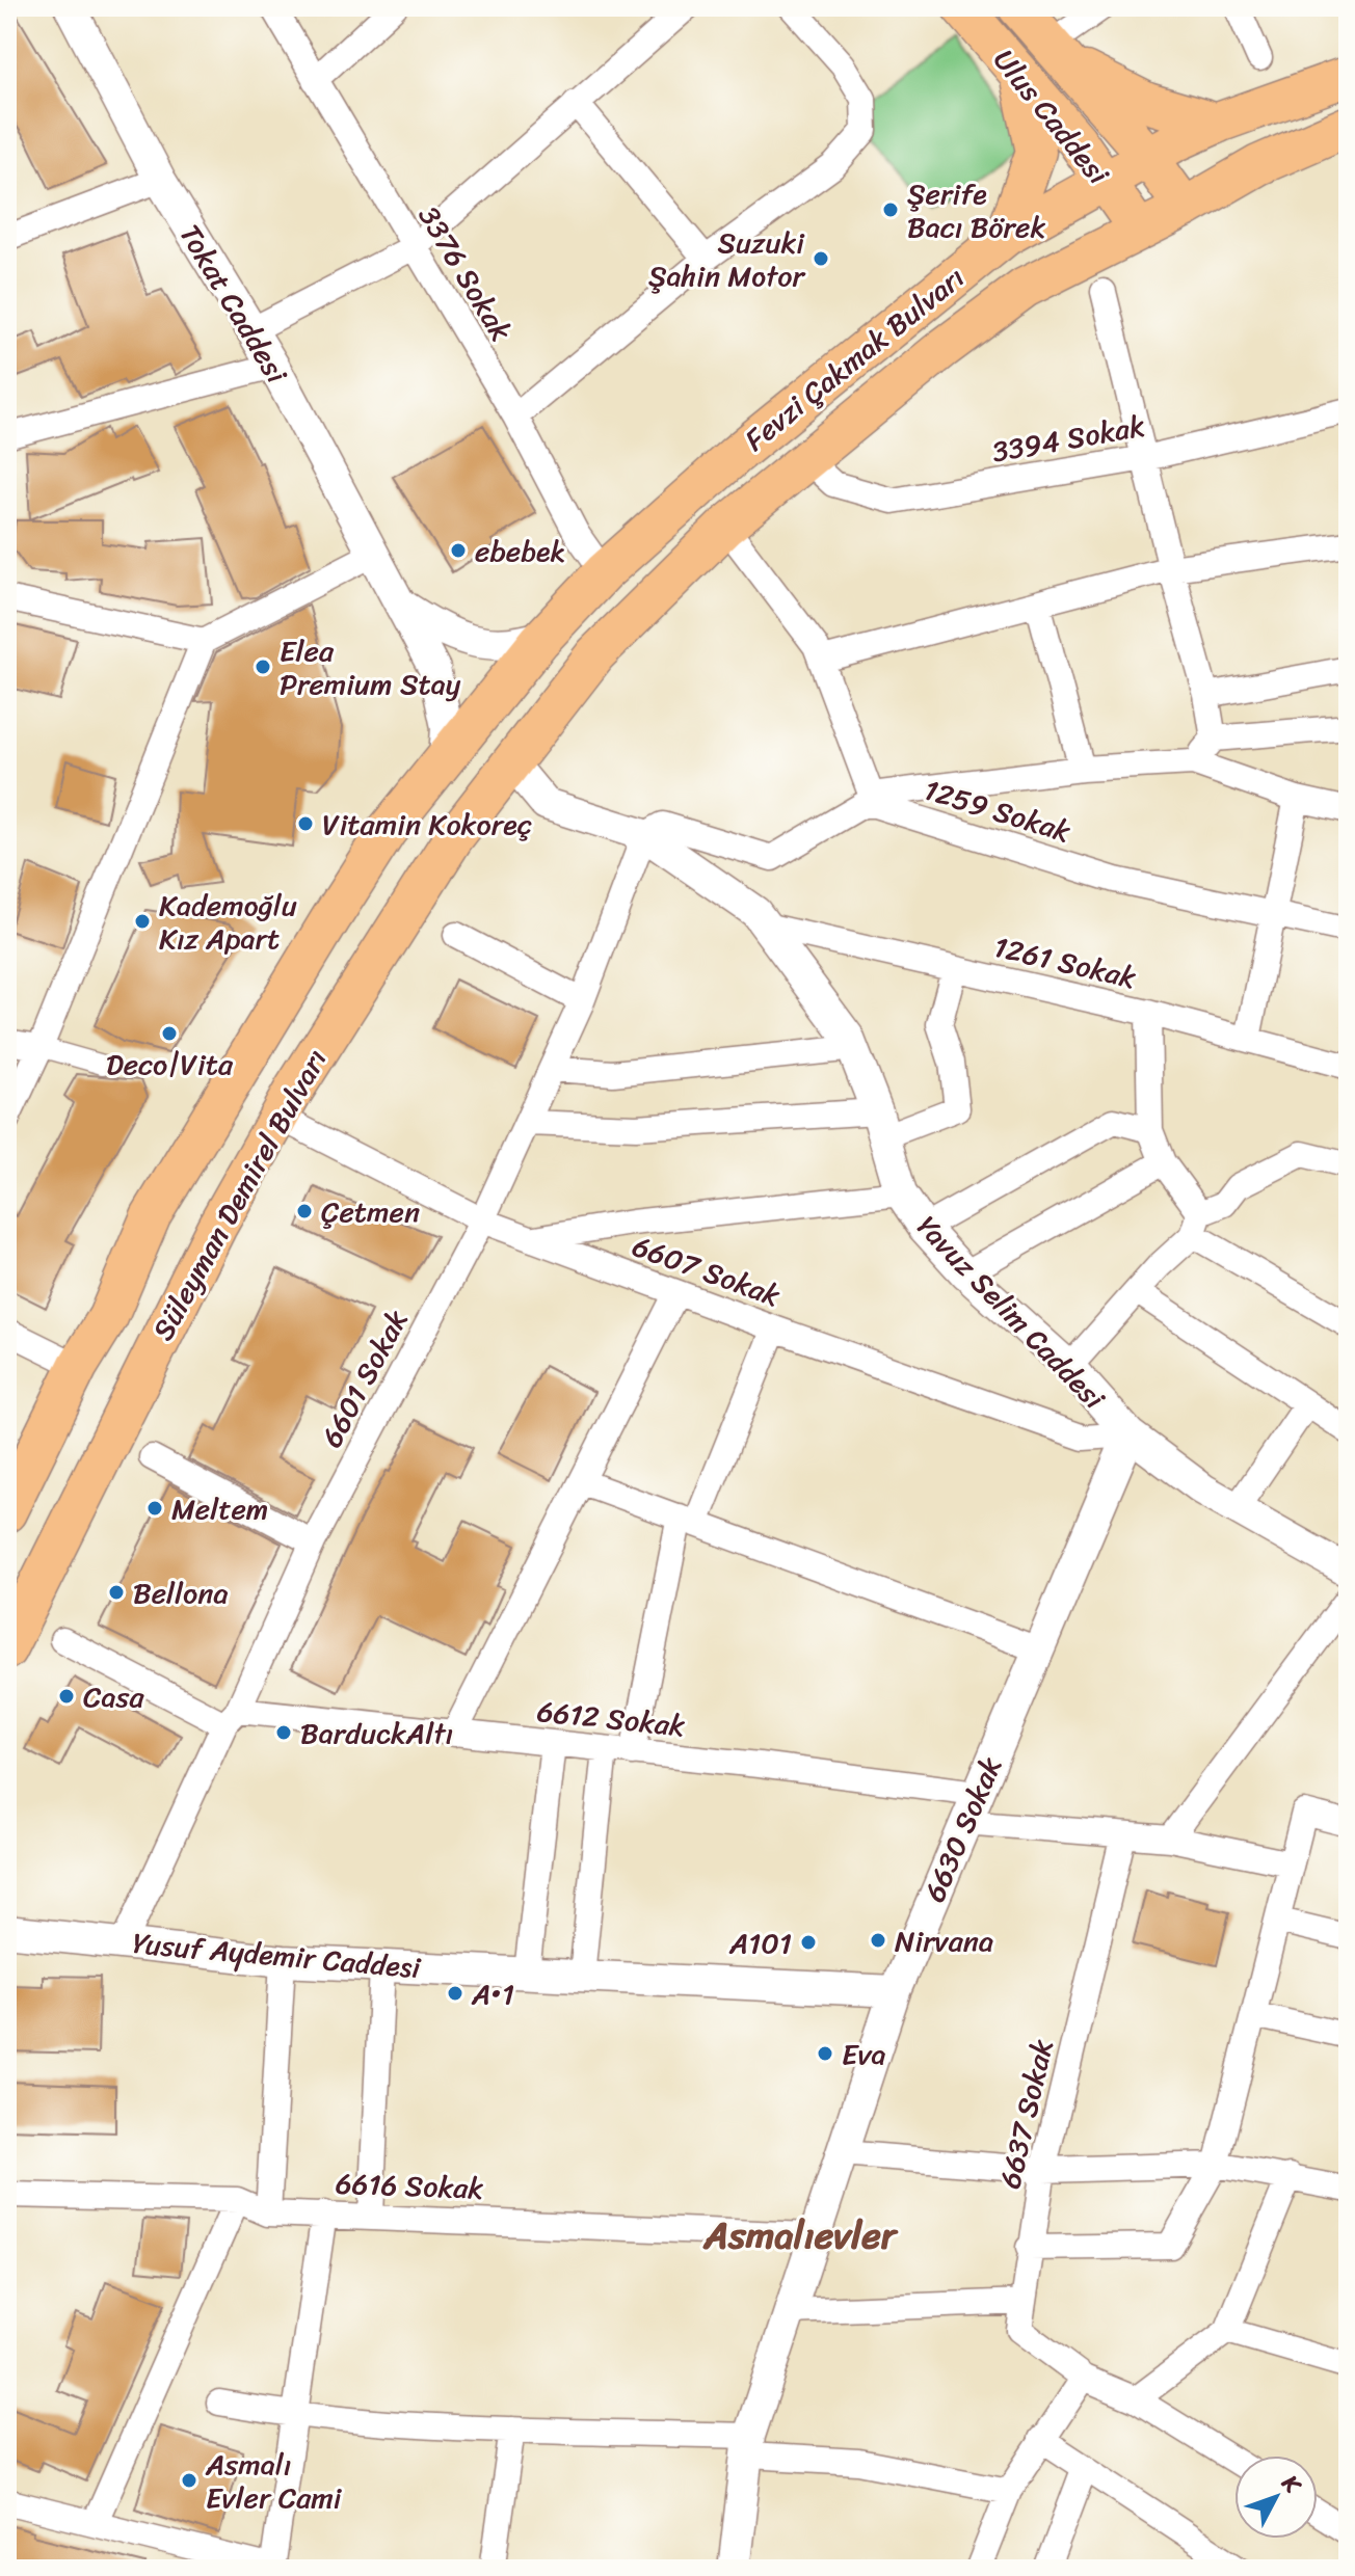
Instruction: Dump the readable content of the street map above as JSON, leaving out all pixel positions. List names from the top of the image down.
{
  "streets": {
    "main road": ["Ulus Caddesi", "Fevzi Çakmak Bulvarı", "Süleyman Demirel Bulvarı"],
    "street": [
      "3376 Sokak",
      "Tokat Caddesi",
      "3394 Sokak",
      "1259 Sokak",
      "1261 Sokak",
      "6607 Sokak",
      "Yavuz Selim Caddesi",
      "6601 Sokak",
      "6612 Sokak",
      "6630 Sokak",
      "Yusuf Aydemir Caddesi",
      "6637 Sokak",
      "6616 Sokak"
    ]
  },
  "crossings": [
    ["Ulus Caddesi", "Fevzi Çakmak Bulvarı"],
    ["3376 Sokak", "Fevzi Çakmak Bulvarı"],
    ["Tokat Caddesi", "Fevzi Çakmak Bulvarı"],
    ["Tokat Caddesi", "Süleyman Demirel Bulvarı"],
    ["Fevzi Çakmak Bulvarı", "3394 Sokak"],
    ["Fevzi Çakmak Bulvarı", "Süleyman Demirel Bulvarı"],
    ["Fevzi Çakmak Bulvarı", "Yavuz Selim Caddesi"],
    ["1261 Sokak", "Yavuz Selim Caddesi"],
    ["Süleyman Demirel Bulvarı", "6607 Sokak"],
    ["Süleyman Demirel Bulvarı", "Yavuz Selim Caddesi"],
    ["6607 Sokak", "Yavuz Selim Caddesi"],
    ["6607 Sokak", "6601 Sokak"],
    ["6607 Sokak", "6630 Sokak"],
    ["Yavuz Selim Caddesi", "6601 Sokak"],
    ["Yavuz Selim Caddesi", "6630 Sokak"],
    ["6601 Sokak", "6612 Sokak"],
    ["6601 Sokak", "Yusuf Aydemir Caddesi"],
    ["6612 Sokak", "6630 Sokak"],
    ["6630 Sokak", "Yusuf Aydemir Caddesi"],
    ["6630 Sokak", "6616 Sokak"]
  ],
  "districts": ["Asmalıevler"],
  "places": [
    "Şerife Bacı Börek",
    "Suzuki Şahin Motor",
    "ebebek",
    "Elea Premium Stay",
    "Vitamin Kokoreç",
    "Kademoğlu Kız Apart",
    "Deco|Vita",
    "Çetmen",
    "Meltem",
    "Bellona",
    "Casa",
    "BarduckAltı",
    "Nirvana",
    "A101",
    "A•1",
    "Eva",
    "Asmalı Evler Cami"
  ],
  "north": "top right"
}
